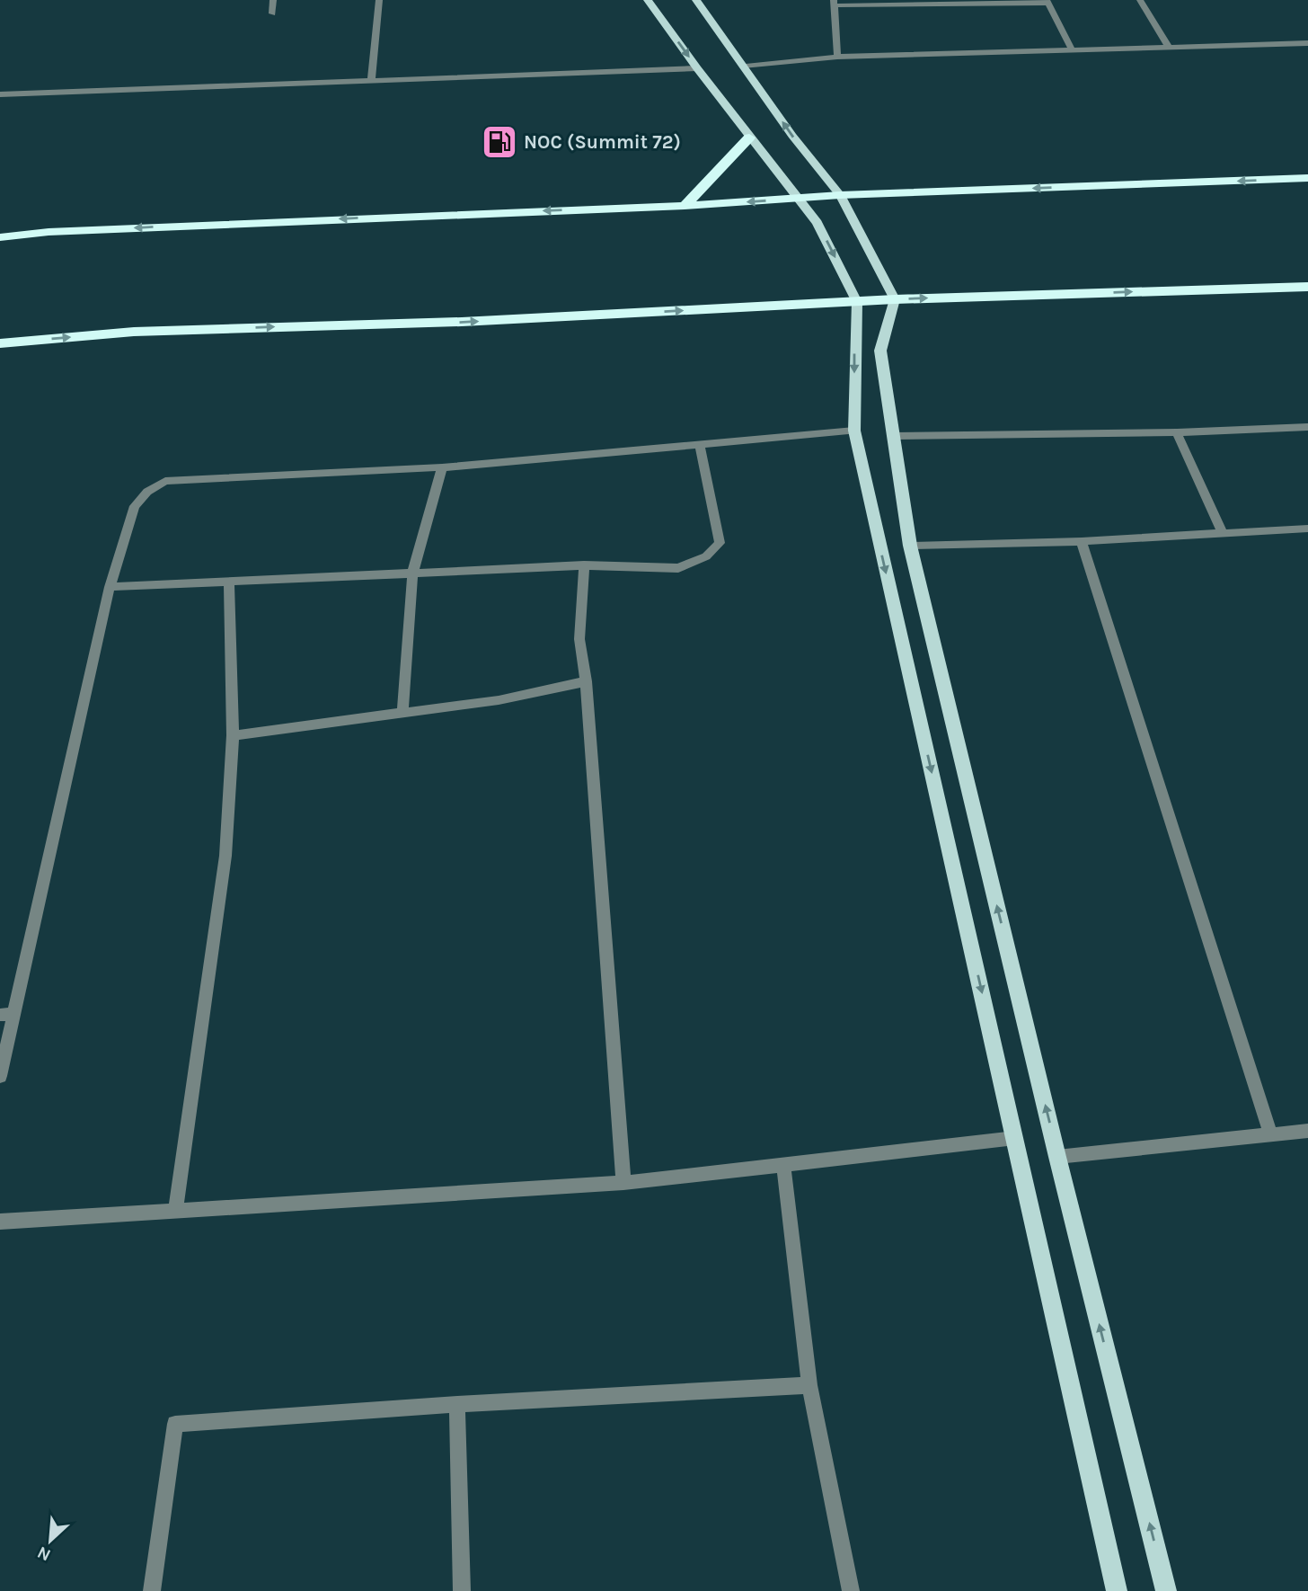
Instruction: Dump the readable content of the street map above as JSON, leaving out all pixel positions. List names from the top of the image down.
{
  "places": {
    "fuel station": ["NOC (Summit 72)"]
  },
  "north": "bottom left"
}
